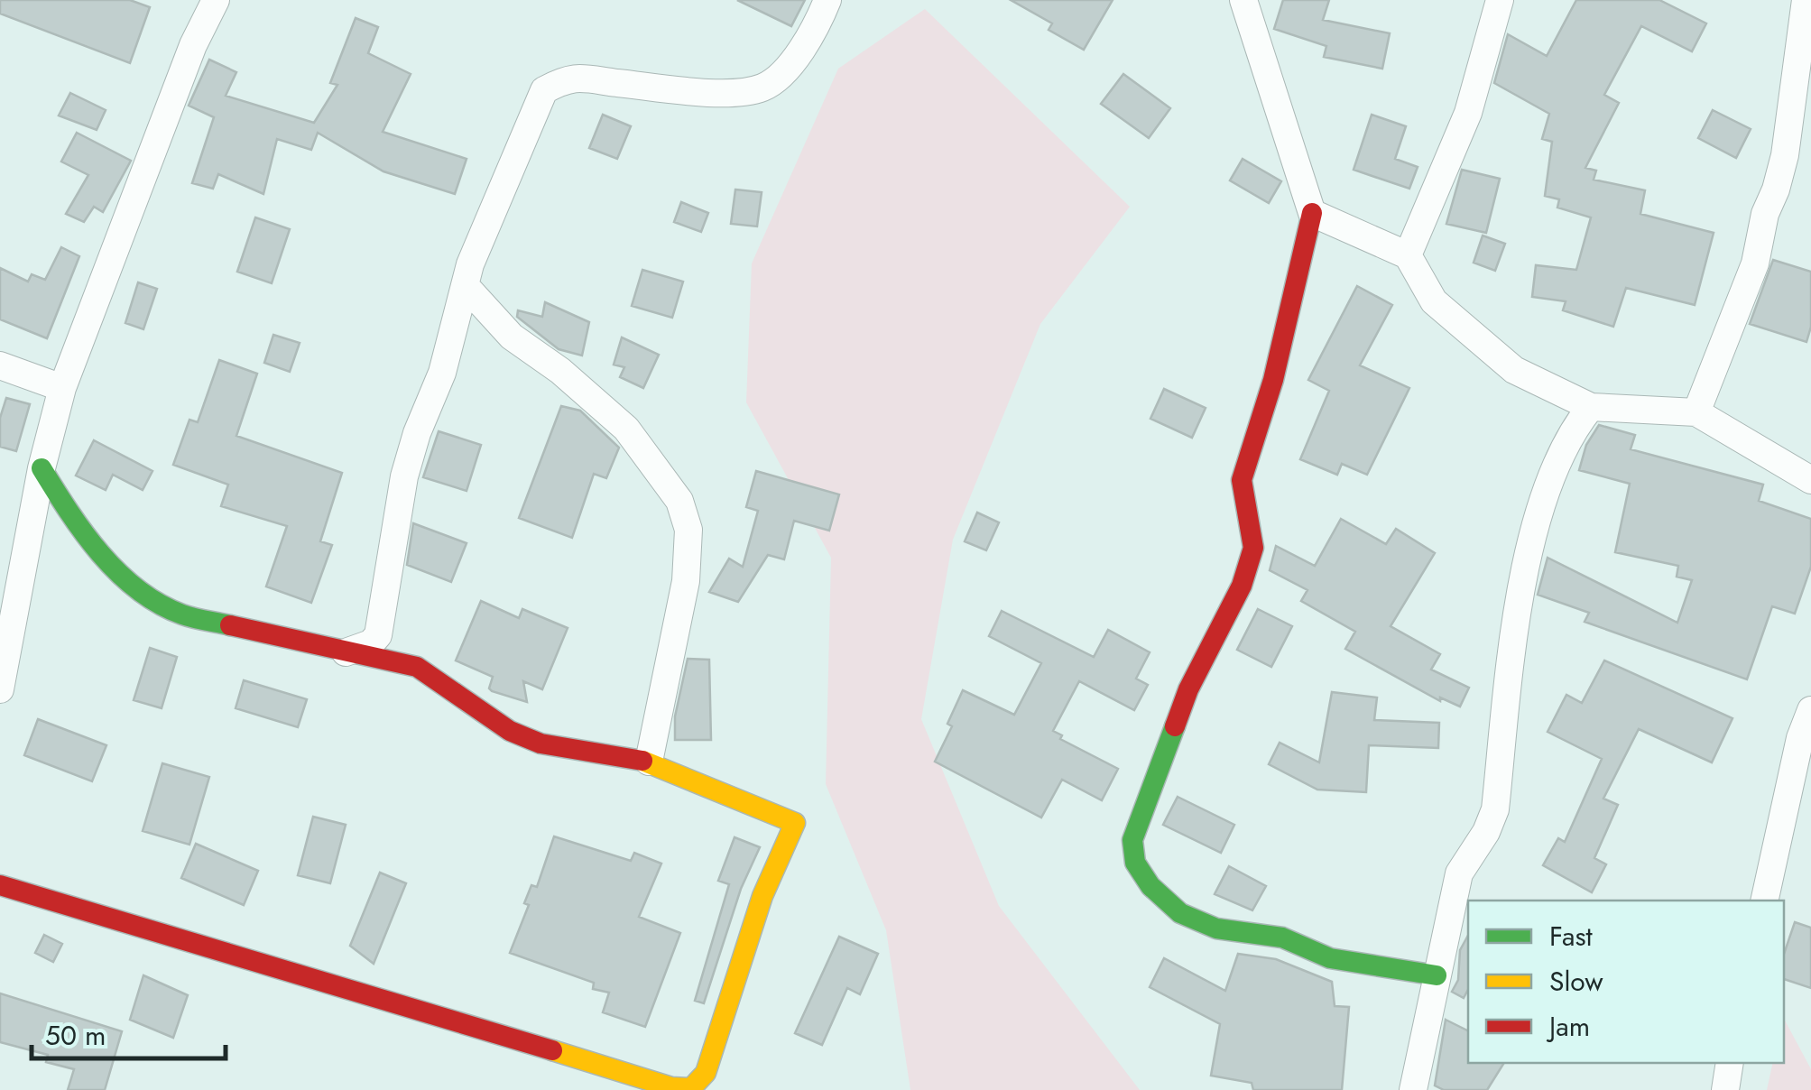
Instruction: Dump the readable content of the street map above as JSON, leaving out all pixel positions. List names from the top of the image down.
{
  "legend": ["Fast", "Slow", "Jam"],
  "scale_bar": "50 m"
}
